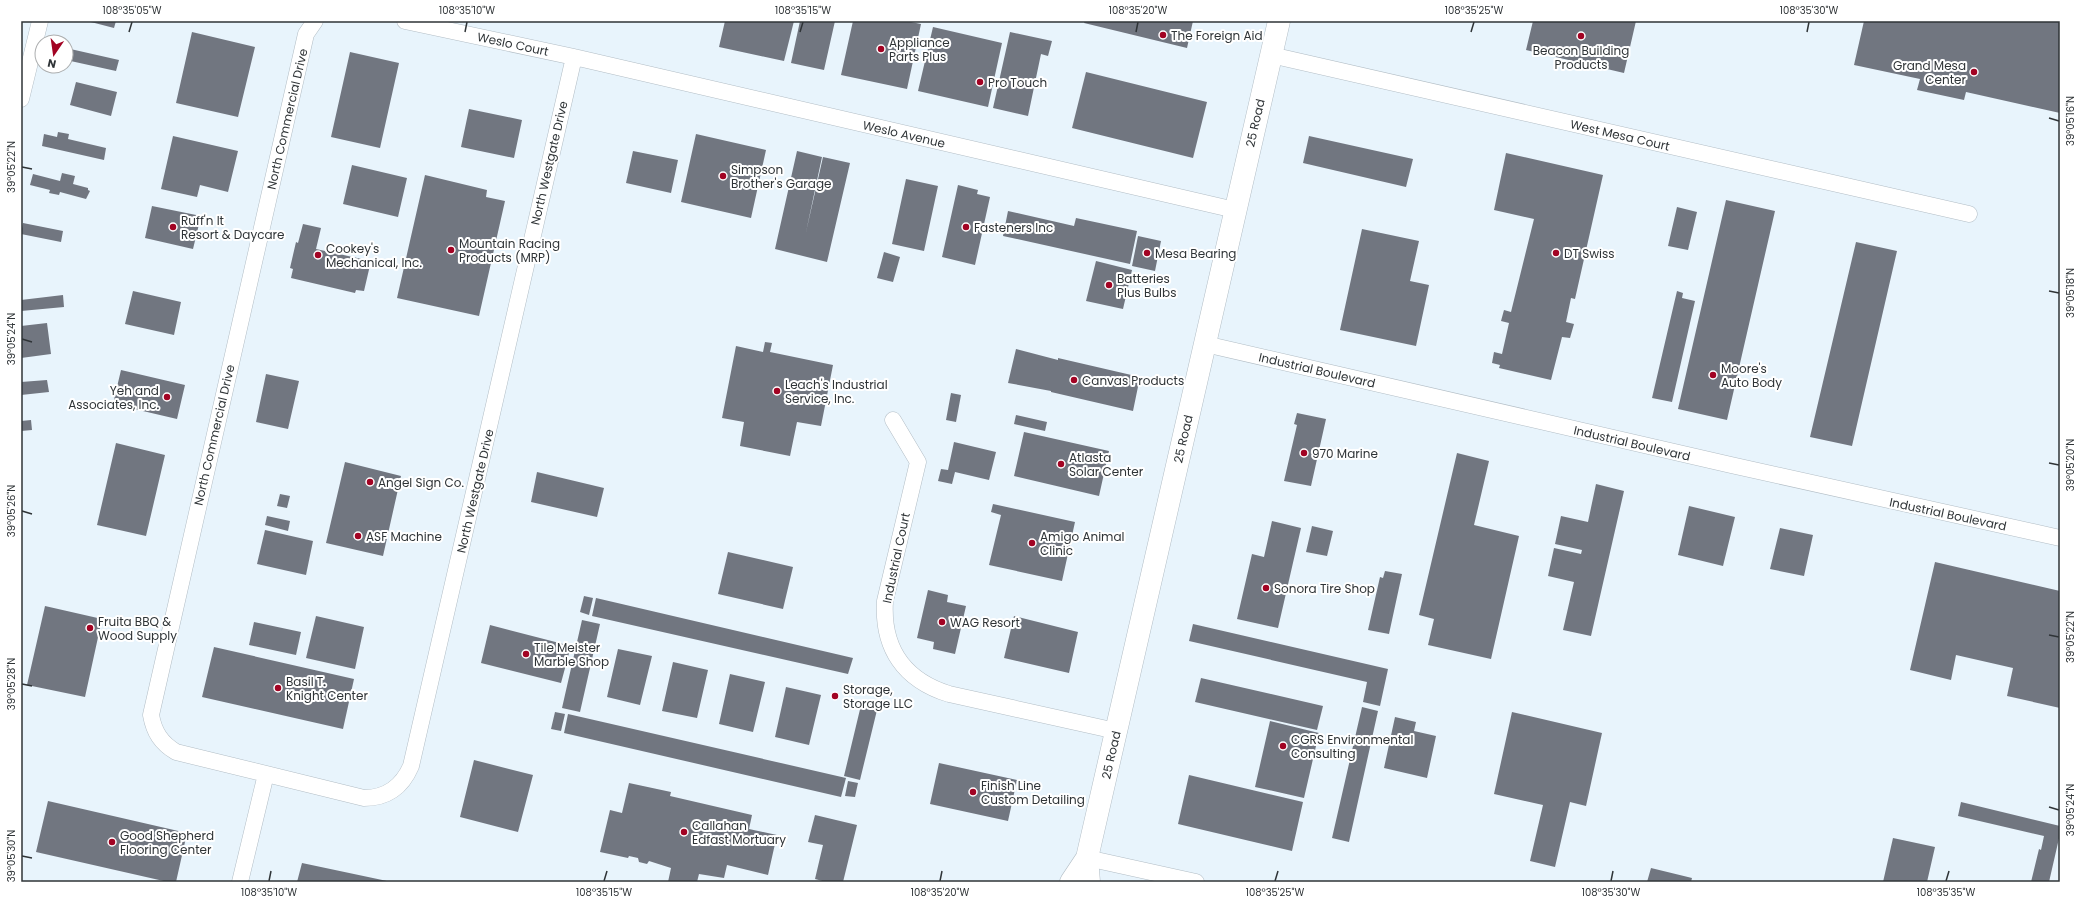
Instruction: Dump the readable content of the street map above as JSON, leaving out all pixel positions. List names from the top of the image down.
{
  "streets": {
    "main road": ["25 Road"],
    "street": [
      "Weslo Court",
      "North Commercial Drive",
      "Weslo Avenue",
      "West Mesa Court",
      "North Westgate Drive",
      "Industrial Boulevard",
      "Industrial Court"
    ]
  },
  "crossings": [
    ["Weslo Court", "Weslo Avenue"],
    ["Weslo Court", "North Westgate Drive"],
    ["North Commercial Drive", "North Westgate Drive"],
    ["25 Road", "Weslo Avenue"],
    ["25 Road", "West Mesa Court"],
    ["25 Road", "Industrial Boulevard"],
    ["25 Road", "Industrial Court"],
    ["Weslo Avenue", "North Westgate Drive"]
  ],
  "places": [
    "The Foreign Aid",
    "Beacon Building Products",
    "Appliance Parts Plus",
    "Grand Mesa Center",
    "Pro Touch",
    "Simpson Brother's Garage",
    "Ruff'n It Resort & Daycare",
    "Fasteners Inc",
    "Mountain Racing Products (MRP)",
    "Mesa Bearing",
    "DT Swiss",
    "Cookey's Mechanical, Inc.",
    "Batteries Plus Bulbs",
    "Moore's Auto Body",
    "Canvas Products",
    "Leach's Industrial Service, Inc.",
    "Yeh and Associates, Inc.",
    "970 Marine",
    "Atlasta Solar Center",
    "Angel Sign Co.",
    "ASF Machine",
    "Amigo Animal Clinic",
    "Sonora Tire Shop",
    "WAG Resort",
    "Fruita BBQ & Wood Supply",
    "Tile Meister Marble Shop",
    "Basil T. Knight Center",
    "Storage, Storage LLC",
    "CGRS Environmental Consulting",
    "Finish Line Custom Detailing",
    "Callahan Edfast Mortuary",
    "Good Shepherd Flooring Center"
  ],
  "north": "bottom",
  "coordinates": [
    "108°35'05\"W",
    "108°35'10\"W",
    "108°35'15\"W",
    "108°35'20\"W",
    "108°35'25\"W",
    "108°35'30\"W",
    "39°05'16\"N",
    "39°05'22\"N",
    "39°05'18\"N",
    "39°05'24\"N",
    "39°05'20\"N",
    "39°05'26\"N",
    "39°05'28\"N",
    "39°05'30\"N",
    "108°35'35\"W"
  ]
}
